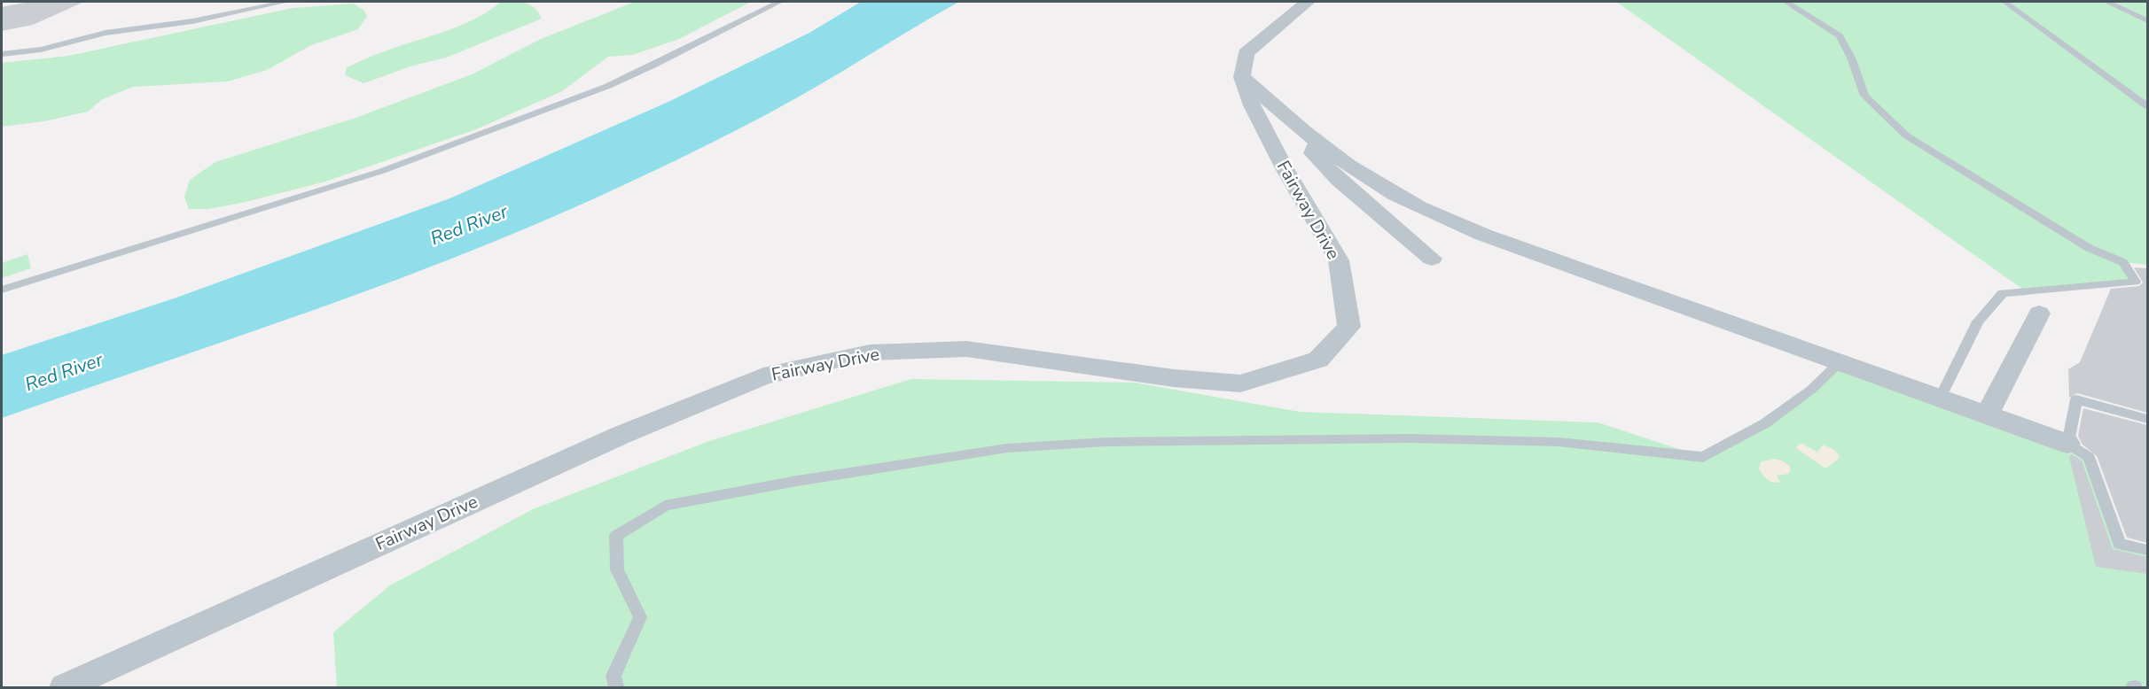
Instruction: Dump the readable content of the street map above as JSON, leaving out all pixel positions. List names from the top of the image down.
{
  "streets": {
    "street": ["Fairway Drive"]
  },
  "water": ["Red River"]
}
